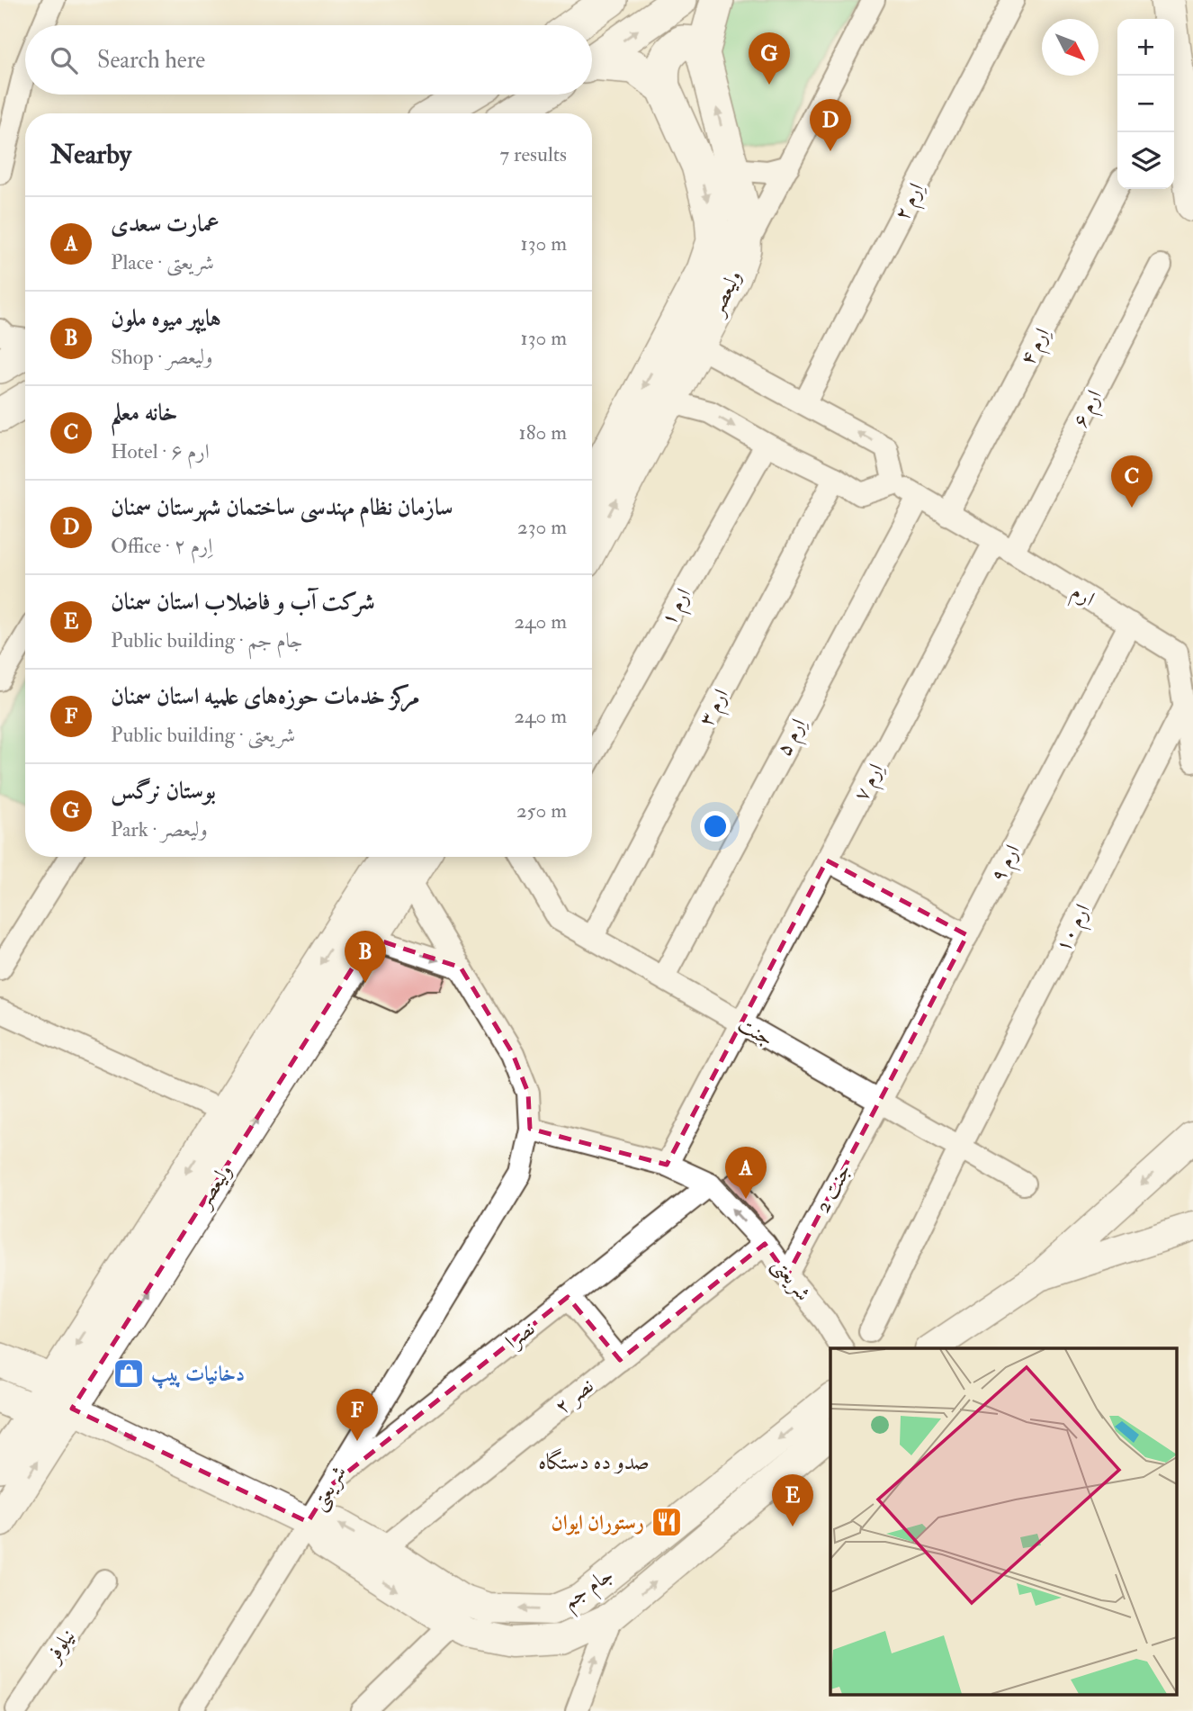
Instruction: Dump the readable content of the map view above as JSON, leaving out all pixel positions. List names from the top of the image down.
{
  "streets": {
    "main road": ["ولیعصر"],
    "street": [
      "اِرم ۲",
      "اِرم ۴",
      "ارم ۶",
      "ارم",
      "ارم ۱",
      "ارم ۳",
      "اِرم ۵",
      "اِرم ۷",
      "ارم ۹",
      "ارم ۱۰",
      "جنت",
      "جنت 2",
      "شریعتی",
      "نصرا",
      "نصر ۲",
      "جام جم",
      "نیلوفر"
    ]
  },
  "crossings": [
    ["ولیعصر", "شریعتی"],
    ["ولیعصر", "جام جم"],
    ["اِرم ۴", "ارم"],
    ["ارم ۶", "ارم"],
    ["ارم ۶", "اِرم ۷"],
    ["ارم", "اِرم ۵"],
    ["ارم", "اِرم ۷"],
    ["ارم", "ارم ۹"],
    ["ارم", "ارم ۱۰"],
    ["ارم ۳", "جنت"],
    ["اِرم ۵", "جنت"],
    ["اِرم ۷", "جنت"],
    ["اِرم ۷", "شریعتی"],
    ["ارم ۹", "جنت"],
    ["ارم ۹", "جنت 2"],
    ["ارم ۱۰", "جنت"],
    ["جنت", "جنت 2"],
    ["جنت 2", "شریعتی"],
    ["شریعتی", "نصرا"],
    ["شریعتی", "نصر ۲"],
    ["شریعتی", "جام جم"],
    ["نصر ۲", "جام جم"]
  ],
  "districts": ["صدو ده دستگاه"],
  "places": {
    "shop": ["دخانیات پیپ"],
    "restaurant": ["رستوران ایوان"]
  },
  "north": "bottom right",
  "page": {
    "map_buttons": ["+", "−"],
    "search": "Search here",
    "pins": [
      "G",
      "D",
      "C",
      "B",
      "A",
      "F",
      "E"
    ],
    "heading": ["Nearby", "7 results"],
    "list": [
      {
        "mark": "A",
        "name": "عمارت سعدی",
        "note": "Place · شریعتی",
        "value": "130 m"
      },
      {
        "mark": "B",
        "name": "هایپر میوه ملون",
        "note": "Shop · ولیعصر",
        "value": "130 m"
      },
      {
        "mark": "C",
        "name": "خانه معلم",
        "note": "Hotel · ارم ۶",
        "value": "180 m"
      },
      {
        "mark": "D",
        "name": "سازمان نظام مهندسی ساختمان شهرستان سمنان",
        "note": "Office · اِرم ۲",
        "value": "230 m"
      },
      {
        "mark": "E",
        "name": "شرکت آب و فاضلاب استان سمنان",
        "note": "Public building · جام جم",
        "value": "240 m"
      },
      {
        "mark": "F",
        "name": "مرکز خدمات حوزه‌های علمیه استان سمنان",
        "note": "Public building · شریعتی",
        "value": "240 m"
      },
      {
        "mark": "G",
        "name": "بوستان نرگس",
        "note": "Park · ولیعصر",
        "value": "250 m"
      }
    ]
  }
}
